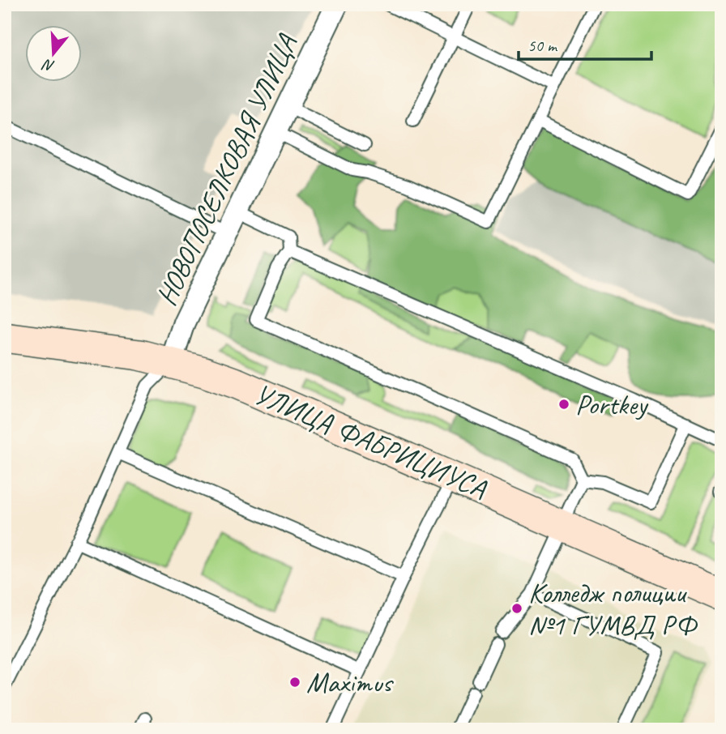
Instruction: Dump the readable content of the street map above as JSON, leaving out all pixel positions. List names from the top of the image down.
{
  "streets": {
    "main road": ["УЛИЦА ФАБРИЦИУСА"],
    "street": ["НОВОПОСЕЛКОВАЯ УЛИЦА"]
  },
  "crossings": [
    ["НОВОПОСЕЛКОВАЯ УЛИЦА", "УЛИЦА ФАБРИЦИУСА"]
  ],
  "places": ["Portkey", "Колледж полиции №1 ГУМВД РФ", "Maximus"],
  "scale_bar": "50 m",
  "north": "bottom"
}
